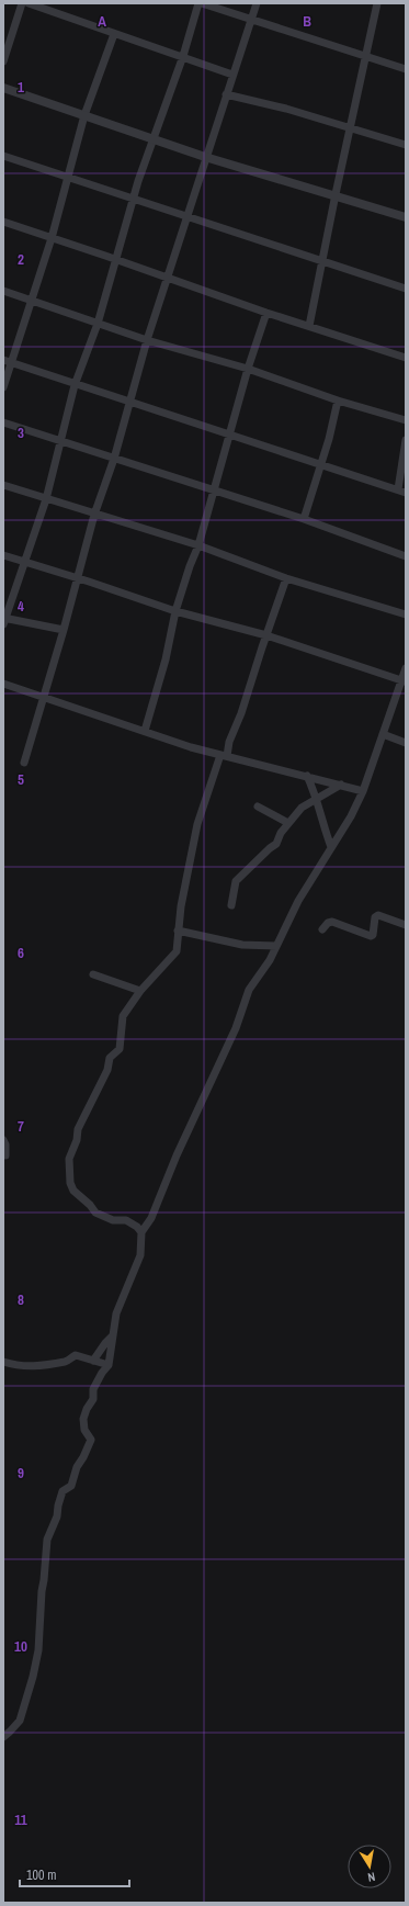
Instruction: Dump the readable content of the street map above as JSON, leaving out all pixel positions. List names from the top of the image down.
{
  "scale_bar": "100 m",
  "north": "bottom",
  "grid": {
    "columns": ["A", "B"],
    "rows": [
      "1",
      "2",
      "3",
      "4",
      "5",
      "6",
      "7",
      "8",
      "9",
      "10",
      "11"
    ]
  }
}
